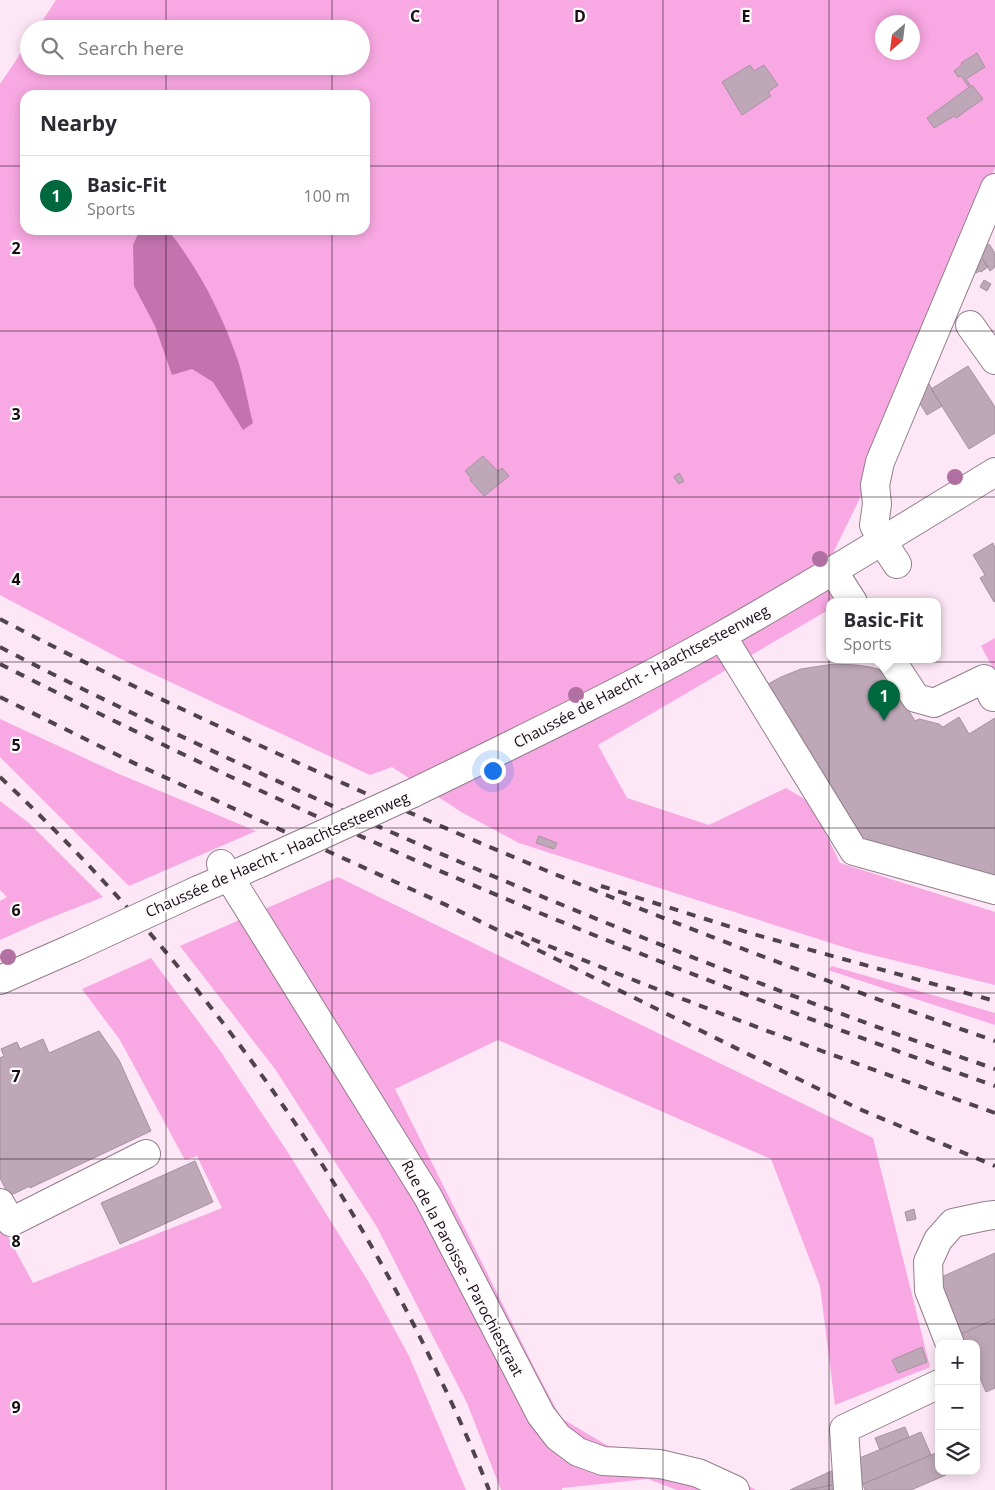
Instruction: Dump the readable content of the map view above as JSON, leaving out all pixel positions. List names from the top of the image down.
{
  "streets": {
    "street": ["Chaussée de Haecht - Haachtsesteenweg", "Rue de la Paroisse - Parochiestraat"]
  },
  "crossings": [
    ["Chaussée de Haecht - Haachtsesteenweg", "Rue de la Paroisse - Parochiestraat"]
  ],
  "north": "bottom left",
  "page": {
    "search": "Search here",
    "heading": "Nearby",
    "list": [
      {
        "mark": "1",
        "name": "Basic-Fit",
        "note": "Sports",
        "value": "100 m"
      }
    ],
    "popup": ["Basic-Fit", "Sports"],
    "pins": "1",
    "map_buttons": ["+", "−"]
  },
  "grid": {
    "columns": ["C", "D", "E"],
    "rows": [
      "2",
      "3",
      "4",
      "5",
      "6",
      "7",
      "8",
      "9"
    ]
  }
}
